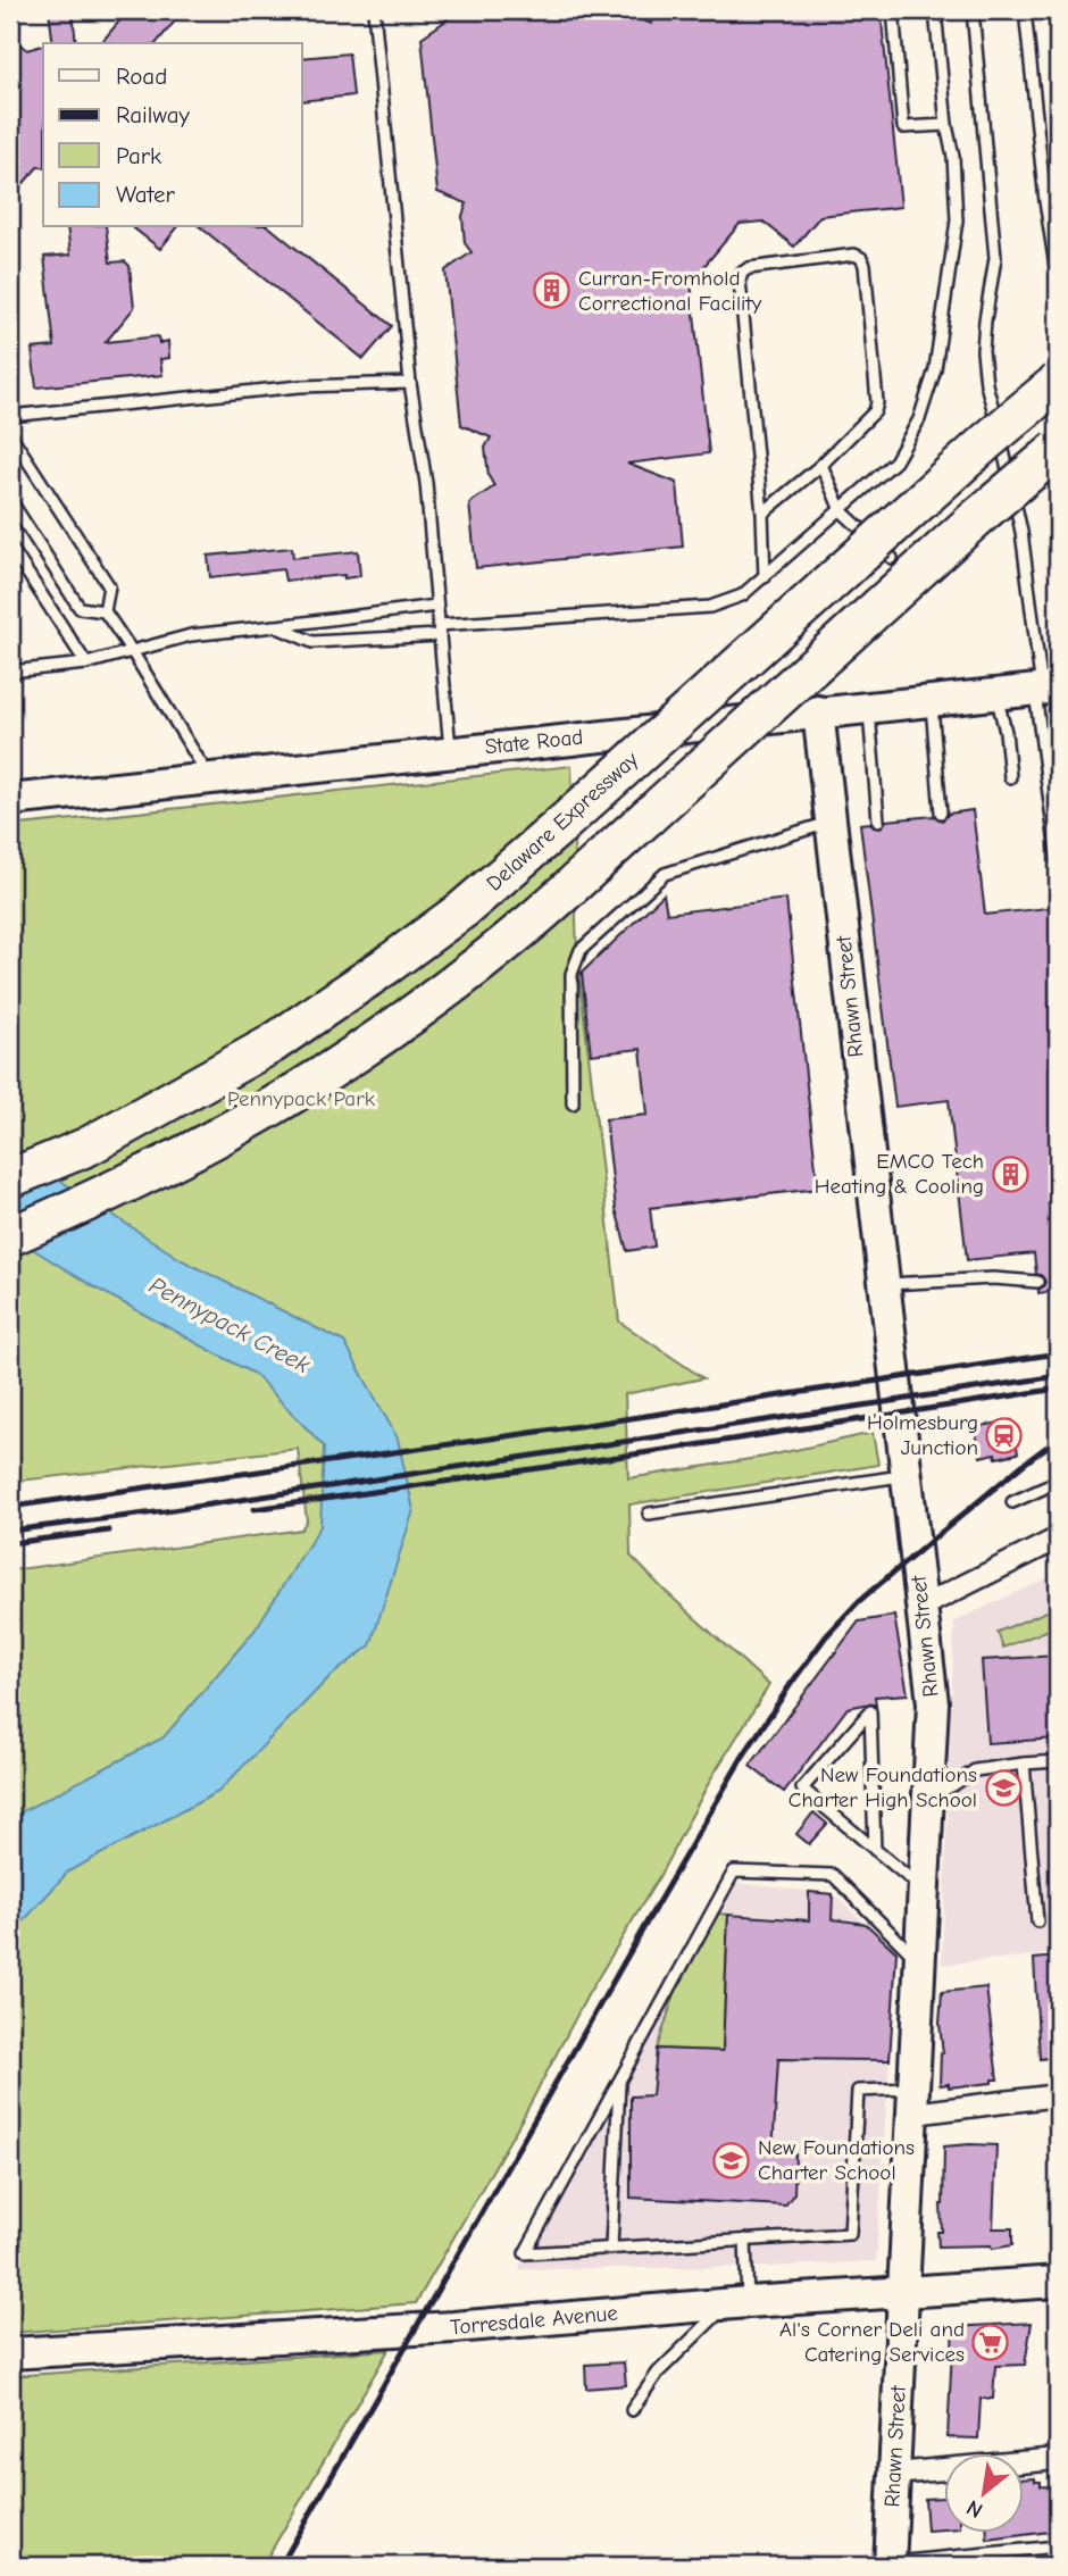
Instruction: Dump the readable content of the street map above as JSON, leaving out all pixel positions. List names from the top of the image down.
{
  "streets": {
    "highway": ["Delaware Expressway"],
    "main road": ["State Road", "Rhawn Street", "Torresdale Avenue"]
  },
  "crossings": [
    ["State Road", "Rhawn Street"],
    ["Rhawn Street", "Torresdale Avenue"]
  ],
  "water": ["Pennypack Creek"],
  "parks": ["Pennypack Park"],
  "places": {
    "building": ["Curran-Fromhold Correctional Facility", "EMCO Tech Heating & Cooling"],
    "station": ["Holmesburg Junction"],
    "school or university": ["New Foundations Charter High School", "New Foundations Charter School"],
    "supermarket": ["Al's Corner Deli and Catering Services"]
  },
  "legend": [
    "Road",
    "Railway",
    "Park",
    "Water"
  ],
  "north": "bottom left"
}
